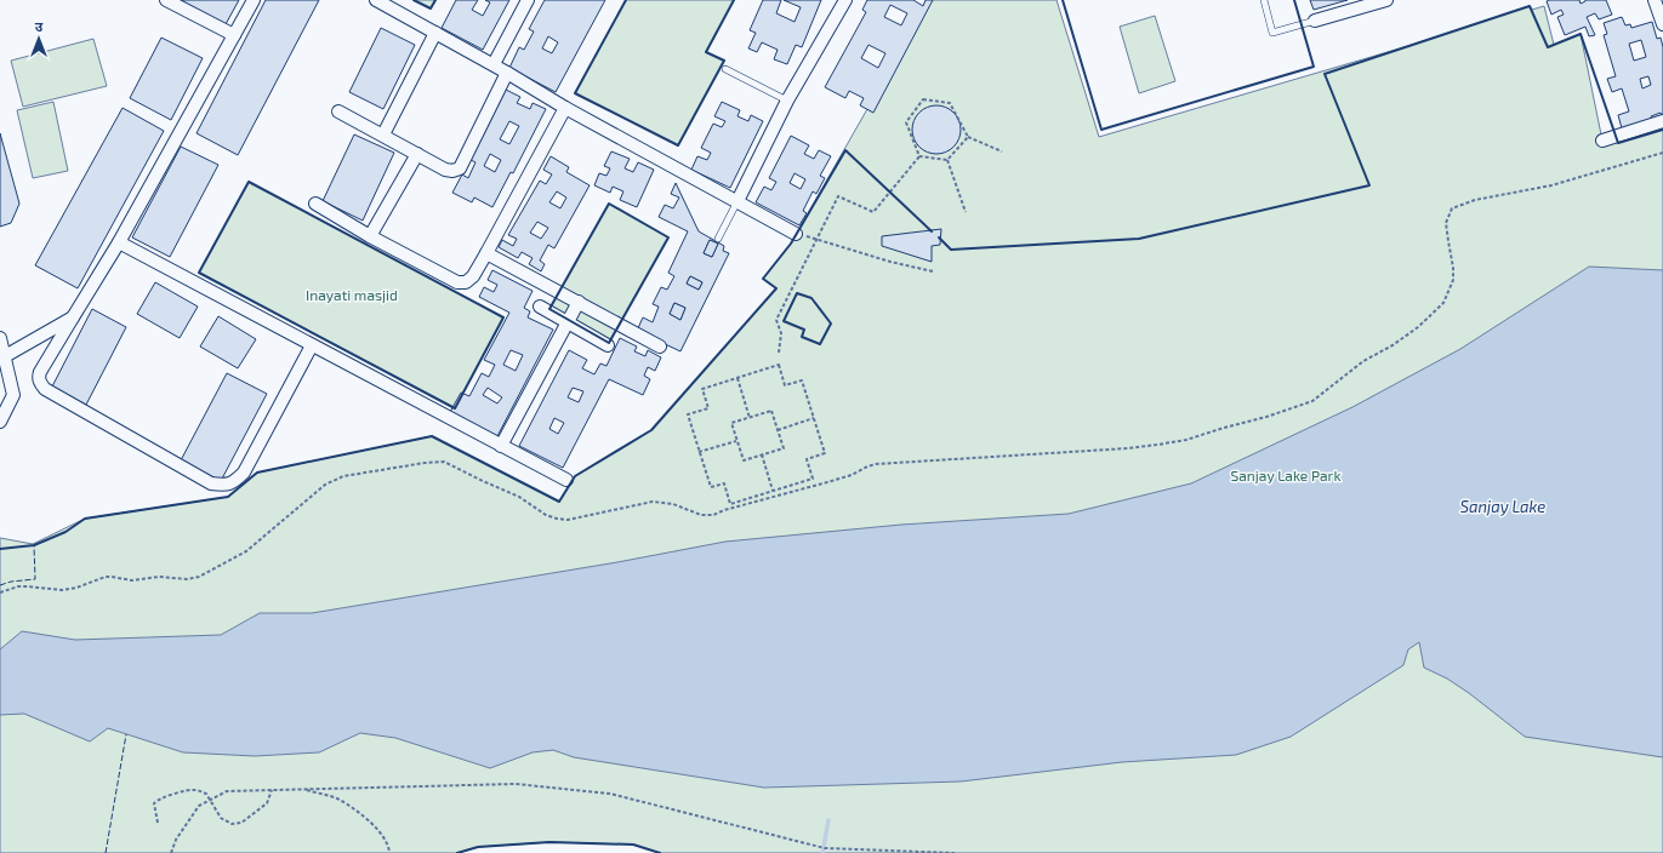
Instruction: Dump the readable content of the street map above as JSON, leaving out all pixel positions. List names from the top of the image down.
{
  "water": ["Sanjay Lake"],
  "parks": ["Inayati masjid", "Sanjay Lake Park"],
  "north": "top"
}
